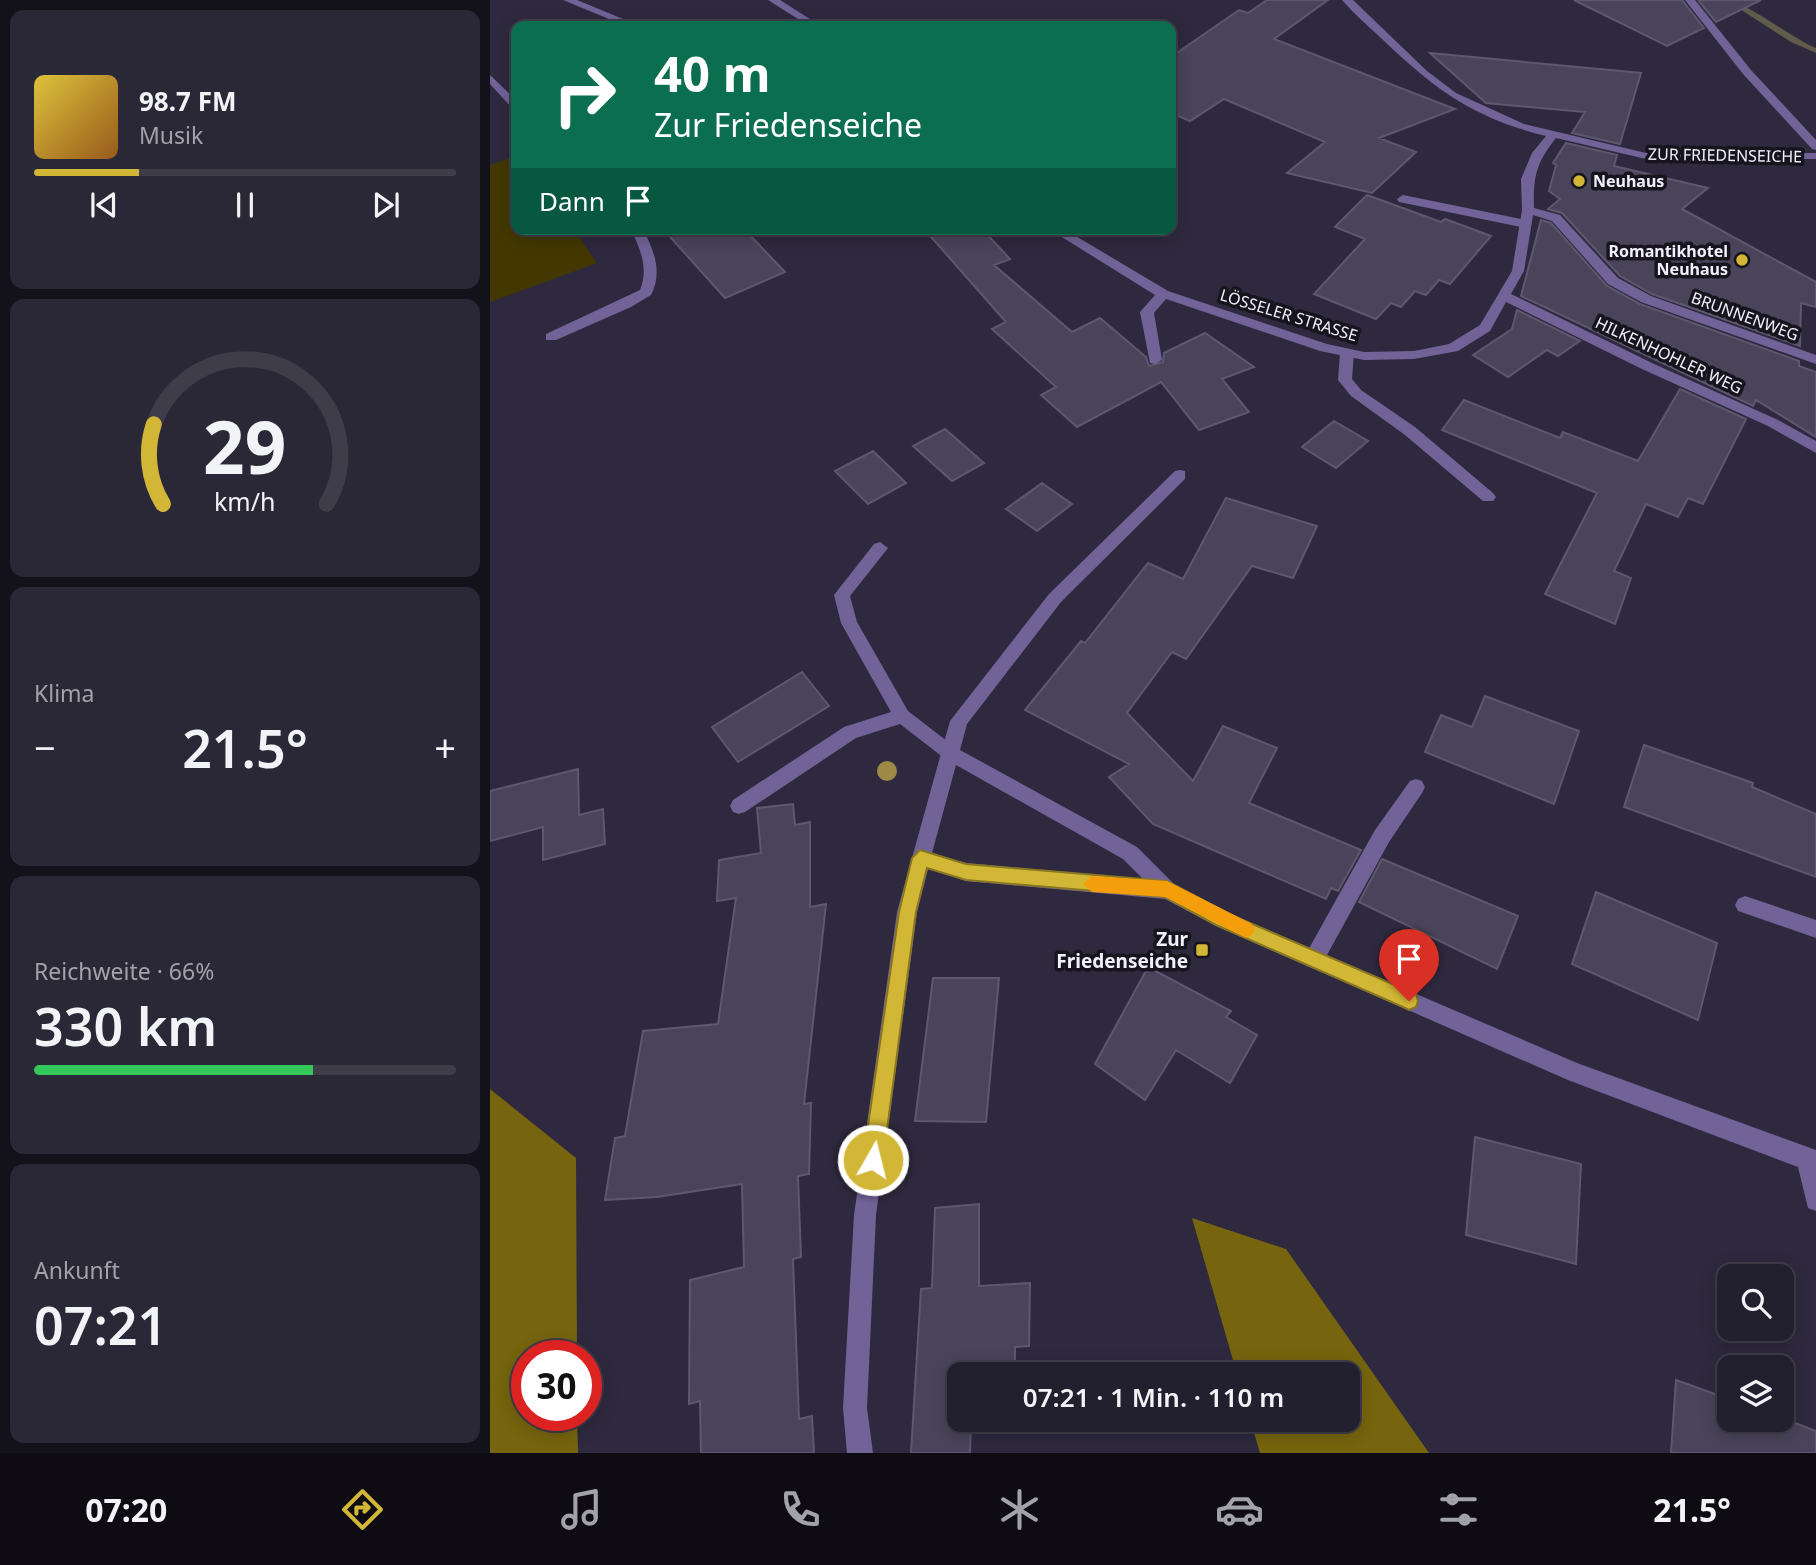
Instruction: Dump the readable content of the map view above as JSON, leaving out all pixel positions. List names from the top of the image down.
{
  "streets": {
    "street": [
      "ZUR FRIEDENSEICHE",
      "LÖSSELER STRASSE",
      "BRUNNENWEG",
      "HILKENHOHLER WEG"
    ]
  },
  "crossings": [
    ["ZUR FRIEDENSEICHE", "LÖSSELER STRASSE"],
    ["LÖSSELER STRASSE", "BRUNNENWEG"],
    ["LÖSSELER STRASSE", "HILKENHOHLER WEG"]
  ],
  "places": {
    "other": ["Neuhaus", "Romantikhotel Neuhaus"],
    "transit": ["Zur Friedenseiche"]
  },
  "page": {
    "turn": ["40 m", "Zur Friedenseiche"],
    "song": ["98.7 FM", "Musik"],
    "then": "Dann",
    "tile": [
      "Klima",
      ["Reichweite · 66%", "330 km"],
      ["Ankunft", "07:21"]
    ],
    "heat": ["−", "21.5°", "+"],
    "limit": "30",
    "trip": "07:21 · 1 Min. · 110 m",
    "tabs": ["07:20", "21.5°"],
    "gauge": ["29", "km/h"]
  }
}
